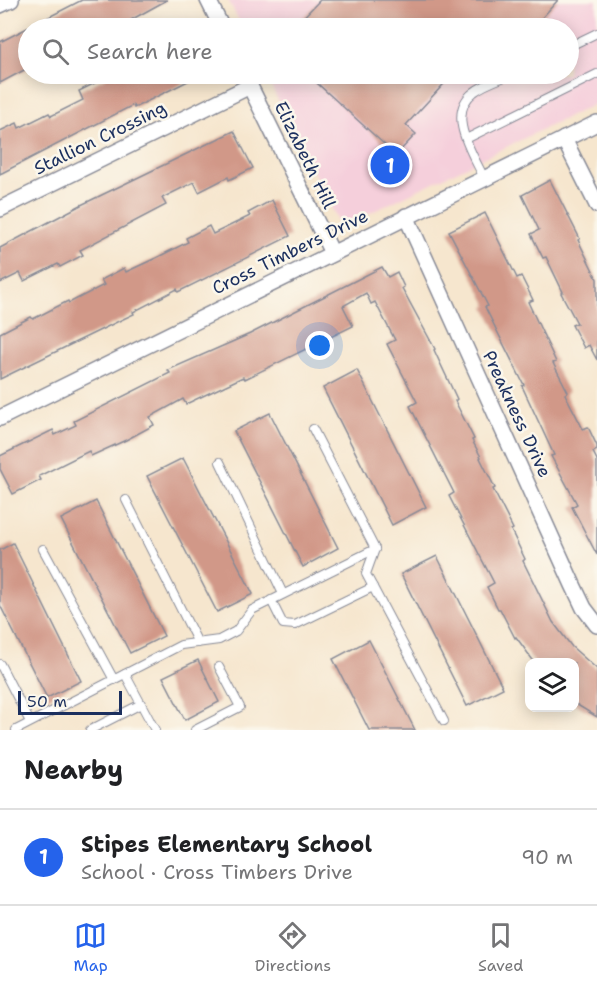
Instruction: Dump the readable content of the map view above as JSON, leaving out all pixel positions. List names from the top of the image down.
{
  "streets": {
    "street": [
      "Stallion Crossing",
      "Elizabeth Hill",
      "Cross Timbers Drive",
      "Preakness Drive"
    ]
  },
  "crossings": [
    ["Elizabeth Hill", "Cross Timbers Drive"],
    ["Cross Timbers Drive", "Preakness Drive"]
  ],
  "scale_bar": "50 m",
  "page": {
    "search": "Search here",
    "pins": "1",
    "scale": "50 m",
    "heading": "Nearby",
    "list": [
      {
        "mark": "1",
        "name": "Stipes Elementary School",
        "note": "School · Cross Timbers Drive",
        "value": "90 m"
      }
    ],
    "nav": ["Map", "Directions", "Saved"]
  }
}
